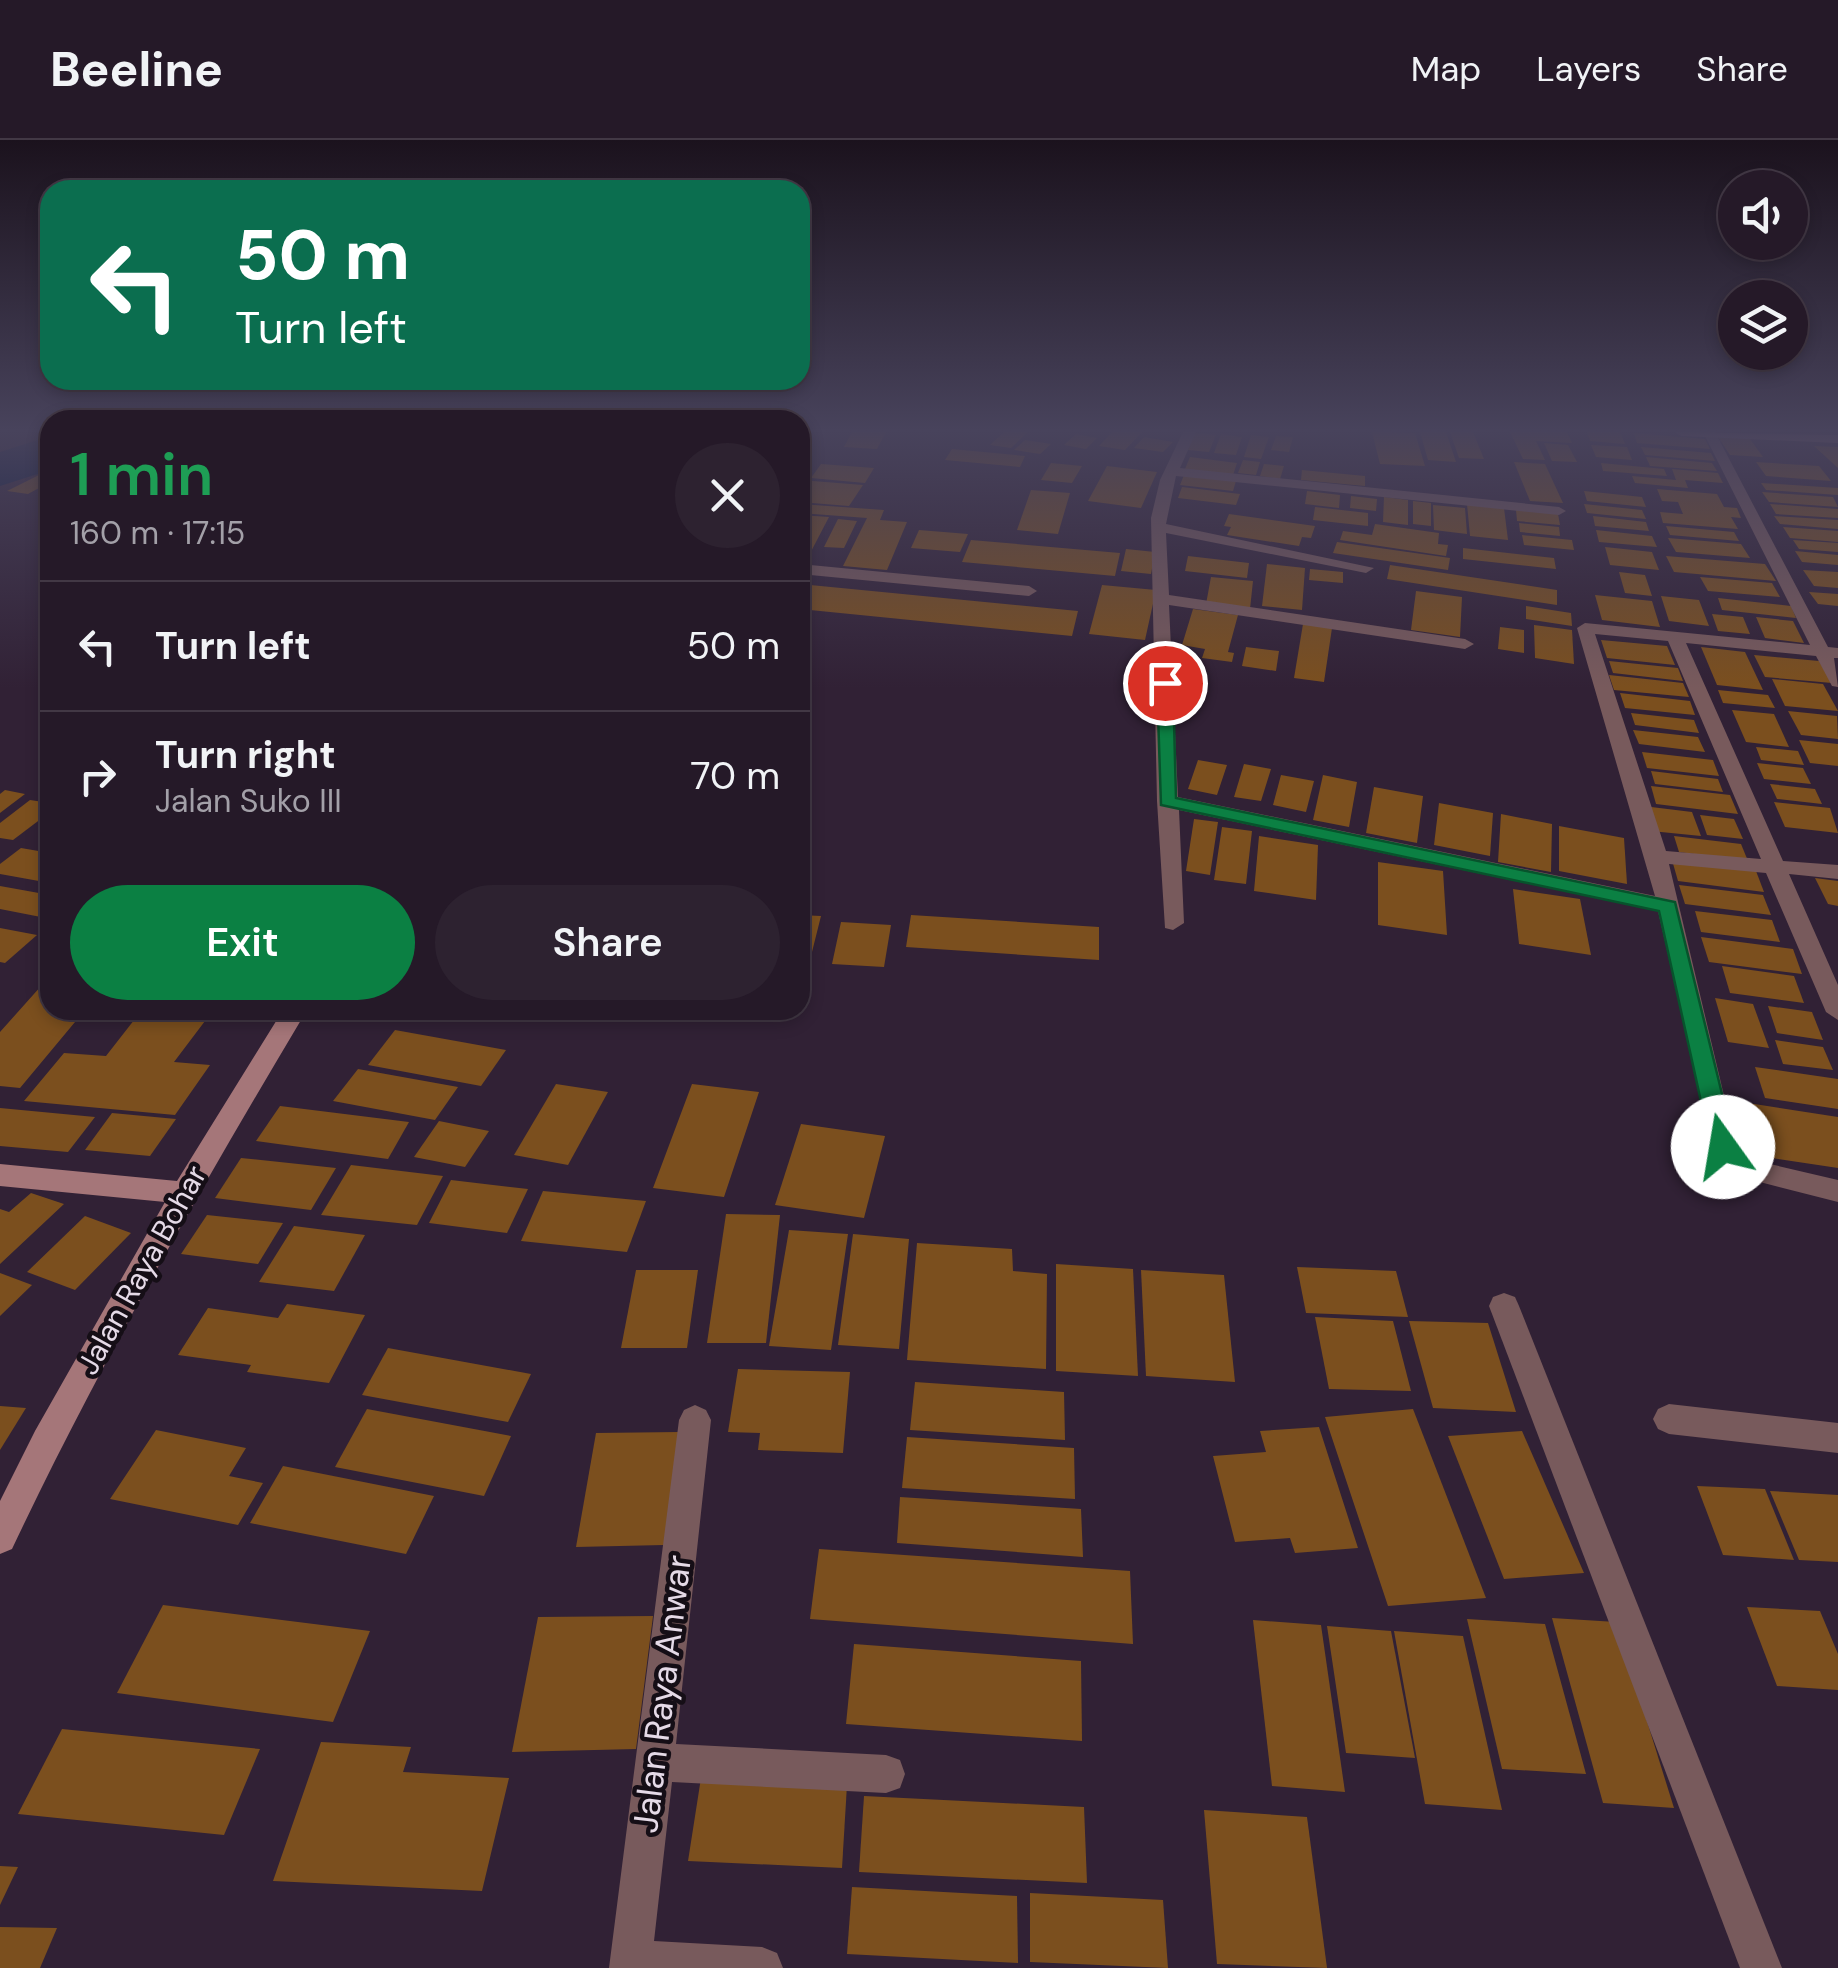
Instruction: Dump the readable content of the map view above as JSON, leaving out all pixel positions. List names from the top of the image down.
{
  "streets": {
    "street": ["Jalan Raya Bohar", "Jalan Raya Anwar"]
  },
  "page": {
    "header": "Beeline",
    "nav": ["Map", "Layers", "Share"],
    "turn": ["50 m", "Turn left"],
    "heading": ["1 min", "160 m · 17:15"],
    "list": [
      {
        "name": "Turn left",
        "value": "50 m"
      },
      {
        "name": "Turn right",
        "note": "Jalan Suko III",
        "value": "70 m"
      }
    ],
    "buttons": ["Exit", "Share"]
  }
}
